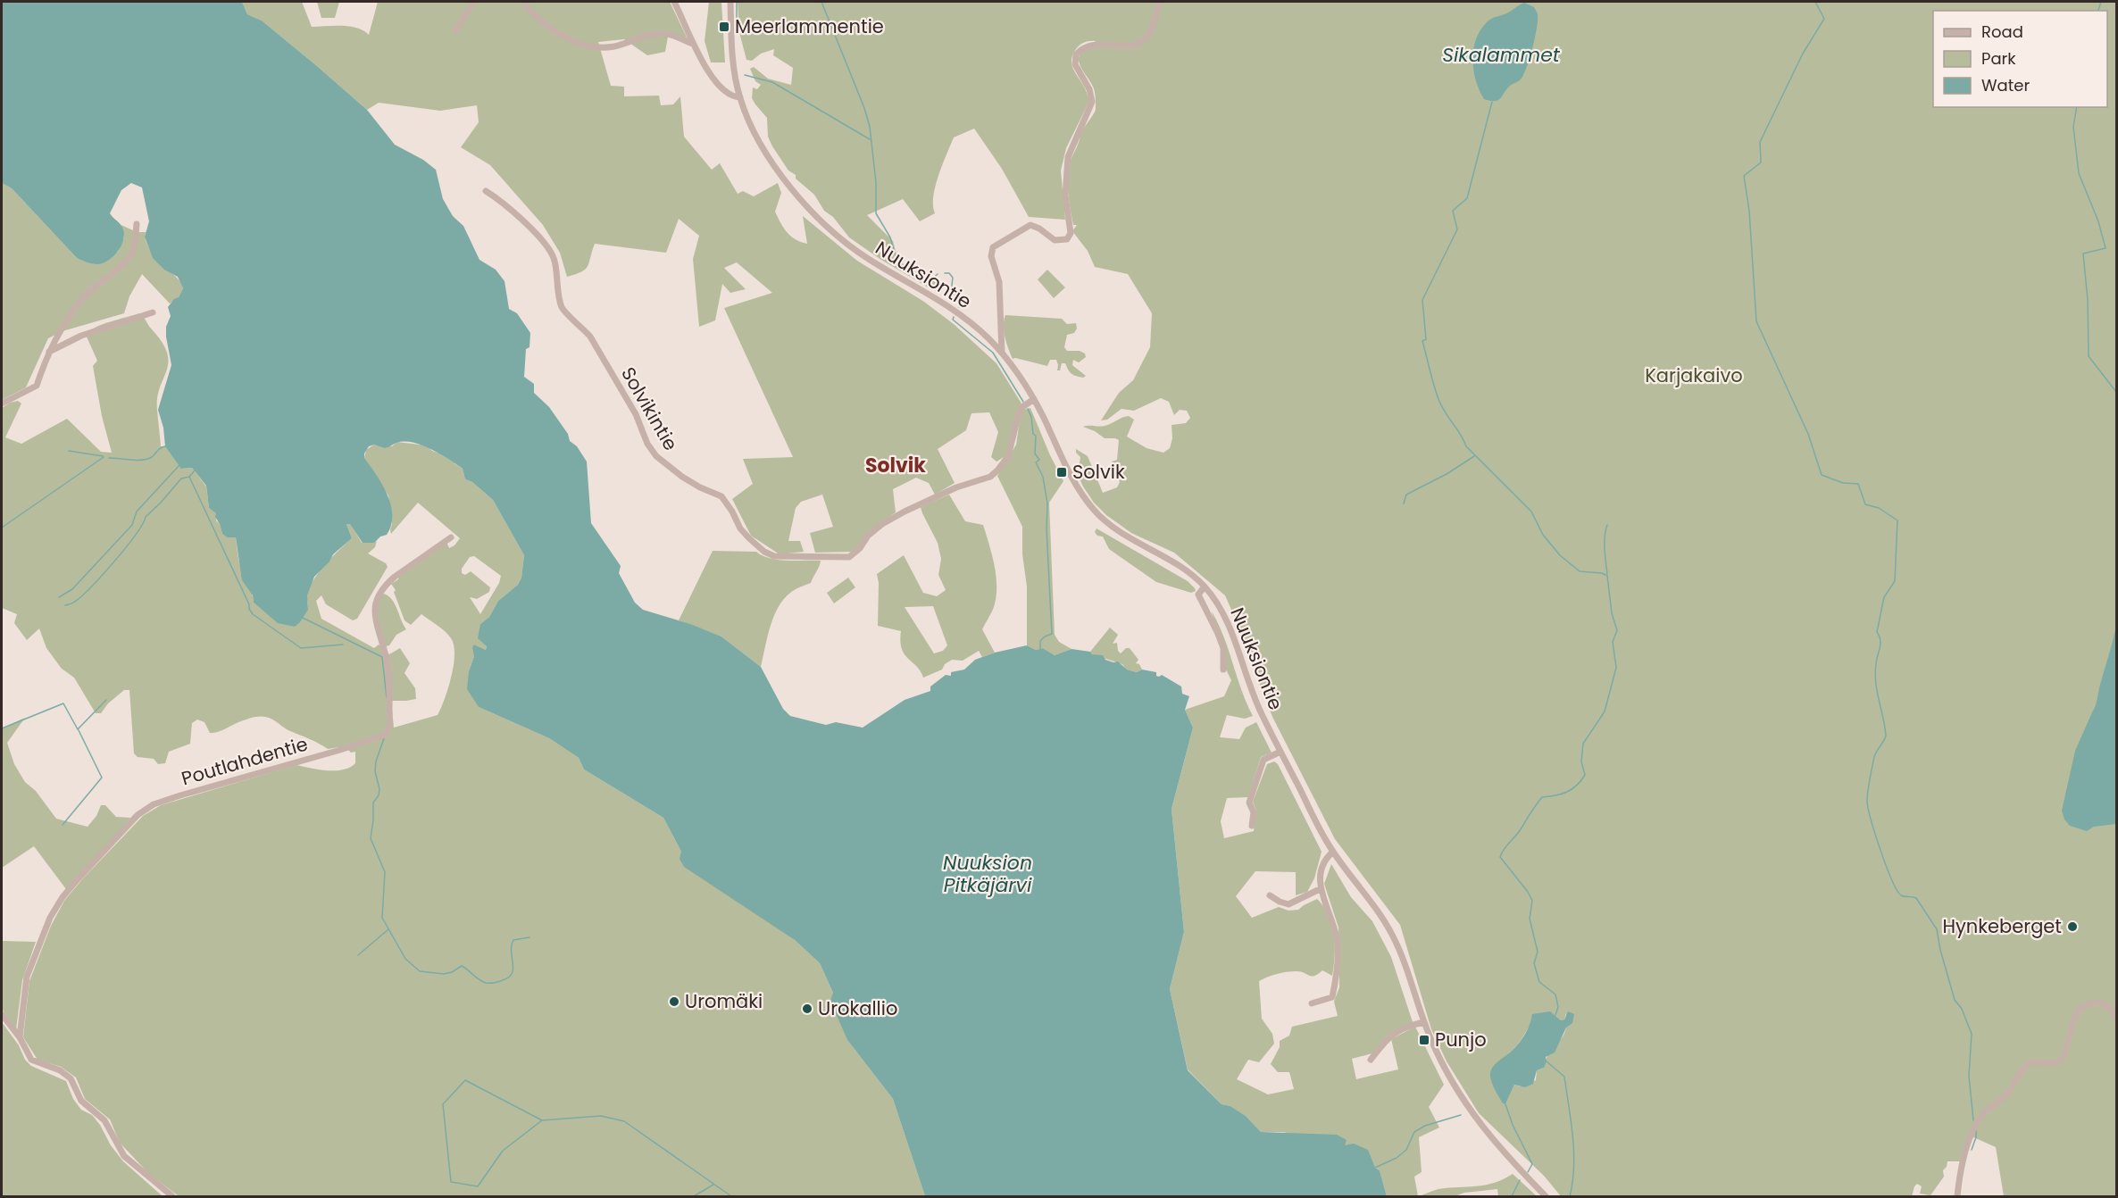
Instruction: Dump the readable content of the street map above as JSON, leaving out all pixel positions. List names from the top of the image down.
{
  "streets": {
    "street": ["Nuuksiontie", "Solvikintie", "Poutlahdentie"]
  },
  "crossings": [
    ["Nuuksiontie", "Solvikintie"]
  ],
  "districts": ["Solvik"],
  "water": ["Sikalammet", "Nuuksion Pitkäjärvi"],
  "parks": ["Karjakaivo"],
  "places": {
    "transit": ["Meerlammentie", "Solvik", "Punjo"],
    "other": ["Hynkeberget", "Uromäki", "Urokallio"]
  },
  "legend": ["Road", "Park", "Water"]
}
